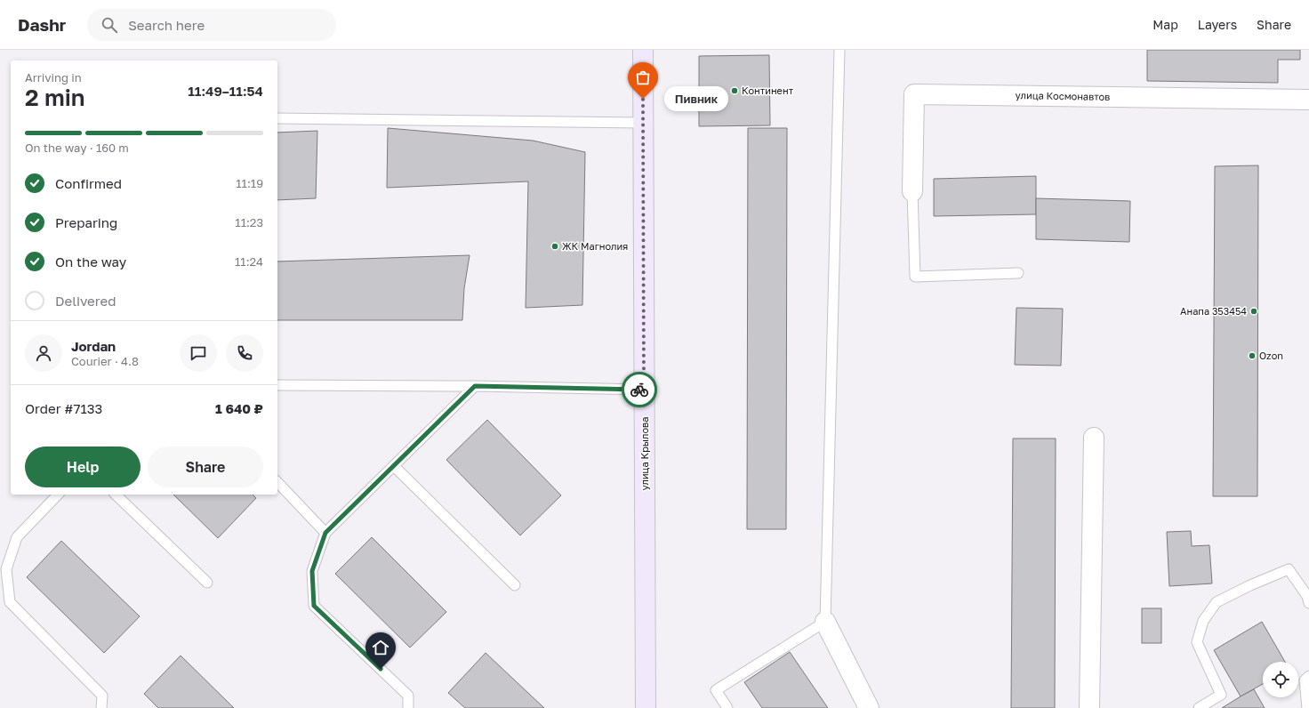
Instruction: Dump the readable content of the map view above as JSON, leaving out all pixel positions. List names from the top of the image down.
{
  "streets": {
    "street": ["улица Космонавтов", "улица Крылова"]
  },
  "places": [
    "Континент",
    "Пивник",
    "ЖК Магнолия",
    "Анапа 353454",
    "Ozon"
  ],
  "page": {
    "header": "Dashr",
    "search": "Search here",
    "nav": ["Map", "Layers", "Share"],
    "heading": ["2 min", "Arriving in", "11:49–11:54"],
    "panel": [
      "Jordan",
      "Courier · 4.8",
      "Order #7133",
      "1 640 ₽"
    ],
    "bubble": "Пивник",
    "bar": "On the way · 160 m",
    "list": [
      ["Confirmed", "11:19"],
      ["Preparing", "11:23"],
      ["On the way", "11:24"],
      "Delivered"
    ],
    "buttons": ["Help", "Share"]
  }
}
